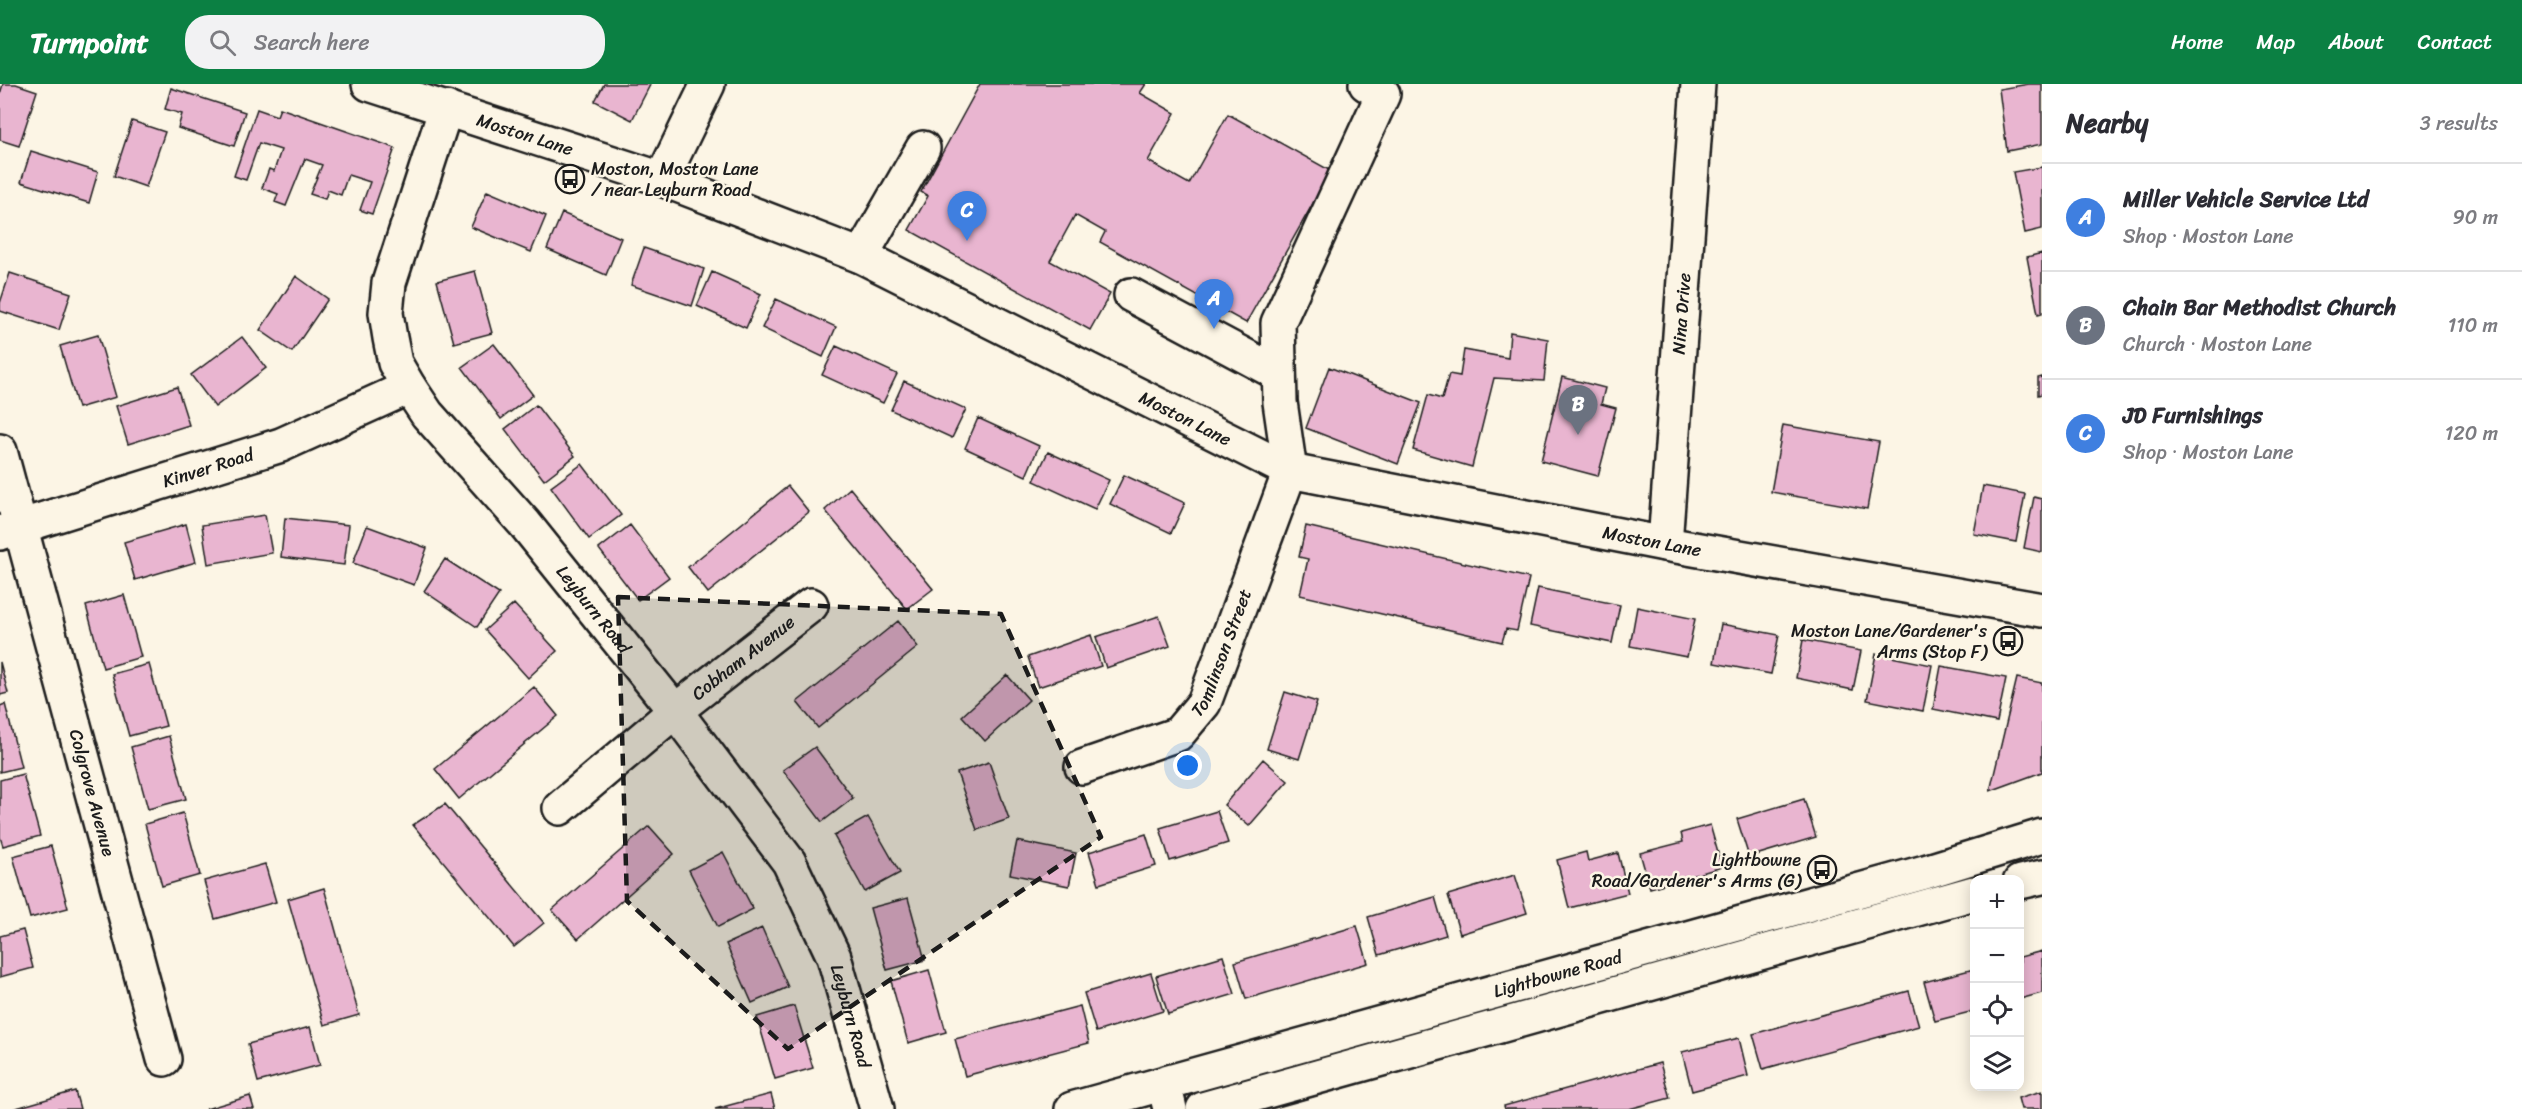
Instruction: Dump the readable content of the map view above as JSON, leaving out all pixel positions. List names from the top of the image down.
{
  "streets": {
    "street": [
      "Moston Lane",
      "Nina Drive",
      "Kinver Road",
      "Leyburn Road",
      "Tomlinson Street",
      "Cobham Avenue",
      "Colgrove Avenue",
      "Lightbowne Road"
    ]
  },
  "crossings": [
    ["Moston Lane", "Nina Drive"],
    ["Moston Lane", "Leyburn Road"],
    ["Moston Lane", "Tomlinson Street"],
    ["Kinver Road", "Leyburn Road"],
    ["Kinver Road", "Colgrove Avenue"],
    ["Leyburn Road", "Cobham Avenue"]
  ],
  "places": {
    "bus stop": ["Moston, Moston Lane / near Leyburn Road", "Moston Lane/Gardener's Arms (Stop F)", "Lightbowne Road/Gardener's Arms (G)"]
  },
  "page": {
    "header": "Turnpoint",
    "search": "Search here",
    "nav": [
      "Home",
      "Map",
      "About",
      "Contact"
    ],
    "heading": ["Nearby", "3 results"],
    "list": [
      {
        "mark": "A",
        "name": "Miller Vehicle Service Ltd",
        "note": "Shop · Moston Lane",
        "value": "90 m"
      },
      {
        "mark": "B",
        "name": "Chain Bar Methodist Church",
        "note": "Church · Moston Lane",
        "value": "110 m"
      },
      {
        "mark": "C",
        "name": "JD Furnishings",
        "note": "Shop · Moston Lane",
        "value": "120 m"
      }
    ],
    "pins": ["C", "A", "B"],
    "map_buttons": ["+", "−"]
  }
}
